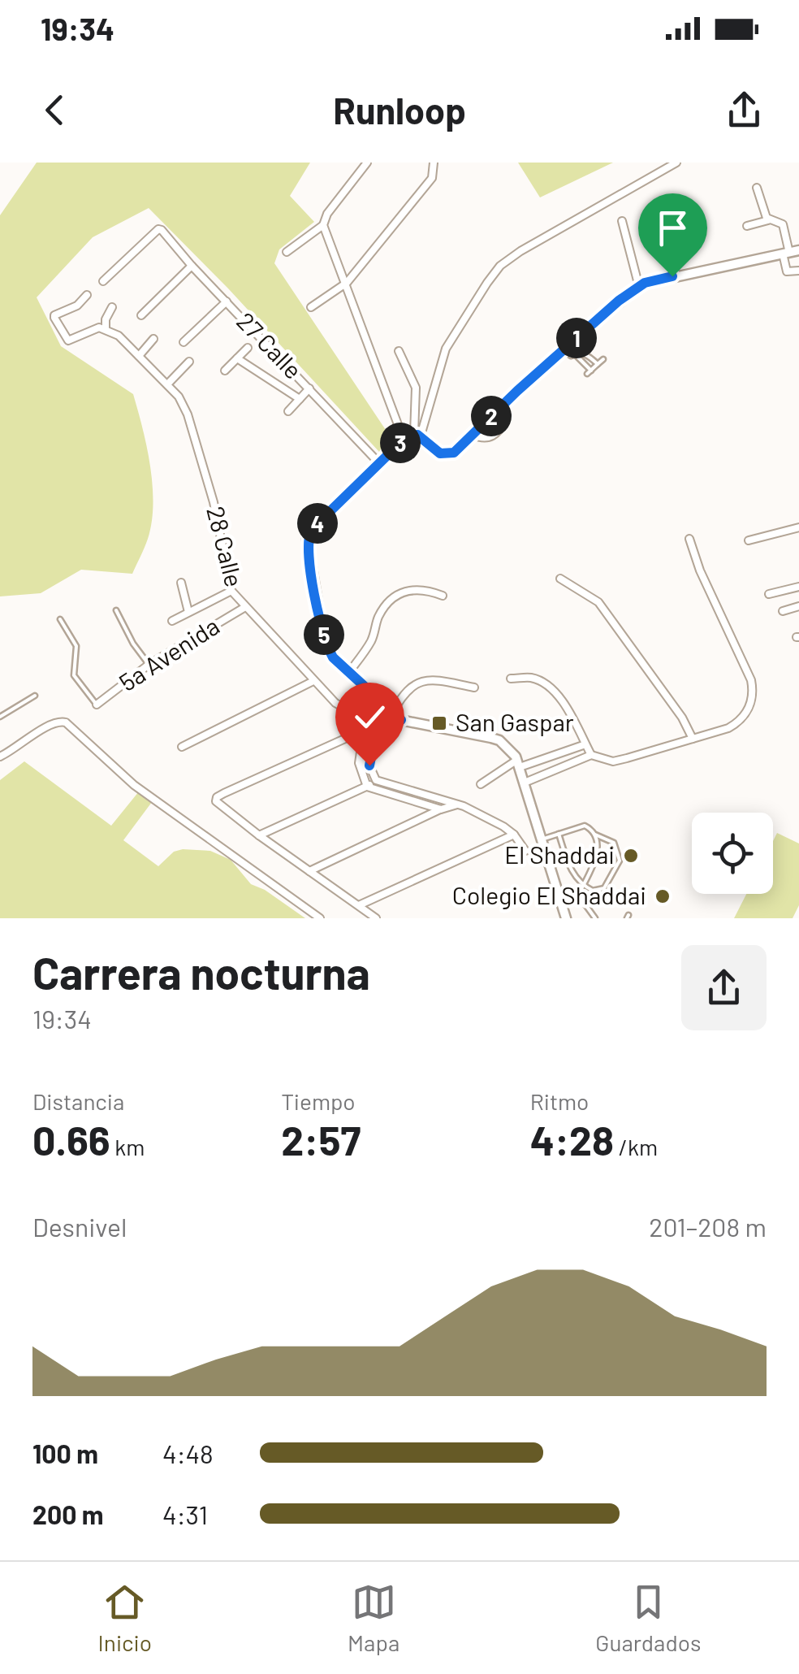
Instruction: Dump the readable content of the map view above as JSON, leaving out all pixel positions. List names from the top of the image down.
{
  "streets": {
    "street": ["27 Calle", "28 Calle", "5a Avenida"]
  },
  "crossings": [
    ["28 Calle", "5a Avenida"]
  ],
  "places": {
    "transit": ["San Gaspar"],
    "other": ["El Shaddai", "Colegio El Shaddai"]
  },
  "page": {
    "status": "19:34",
    "header": "Runloop",
    "pins": [
      "1",
      "2",
      "3",
      "4",
      "5"
    ],
    "heading": ["Carrera nocturna", "19:34"],
    "stats": [
      ["Distancia", "0.66 km"],
      ["Tiempo", "2:57"],
      ["Ritmo", "4:28 /km"]
    ],
    "chart": ["Desnivel", "201–208 m"],
    "list": [
      {
        "name": "100 m",
        "note": "4:48"
      },
      {
        "name": "200 m",
        "note": "4:31"
      }
    ],
    "tabs": ["Inicio", "Mapa", "Guardados"]
  }
}
